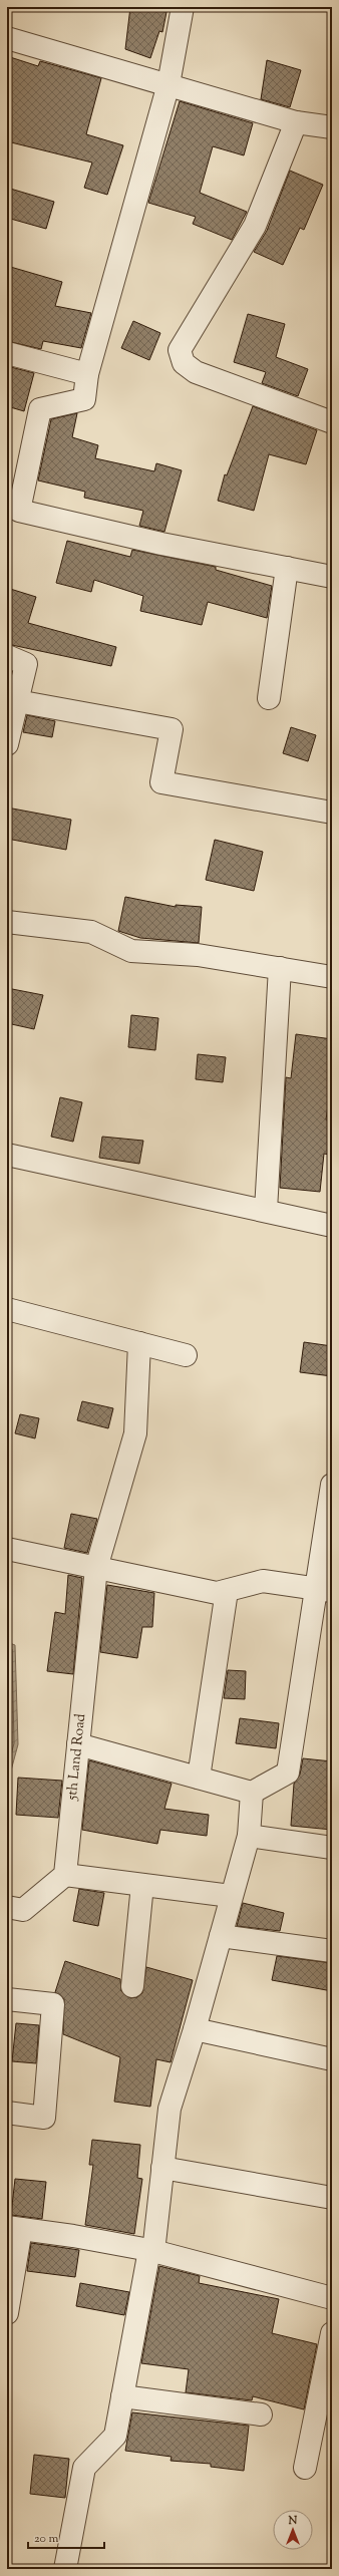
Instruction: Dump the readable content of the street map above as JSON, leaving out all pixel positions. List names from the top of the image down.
{
  "streets": {
    "street": ["5th Land Road"]
  },
  "scale_bar": "20 m",
  "north": "top"
}
